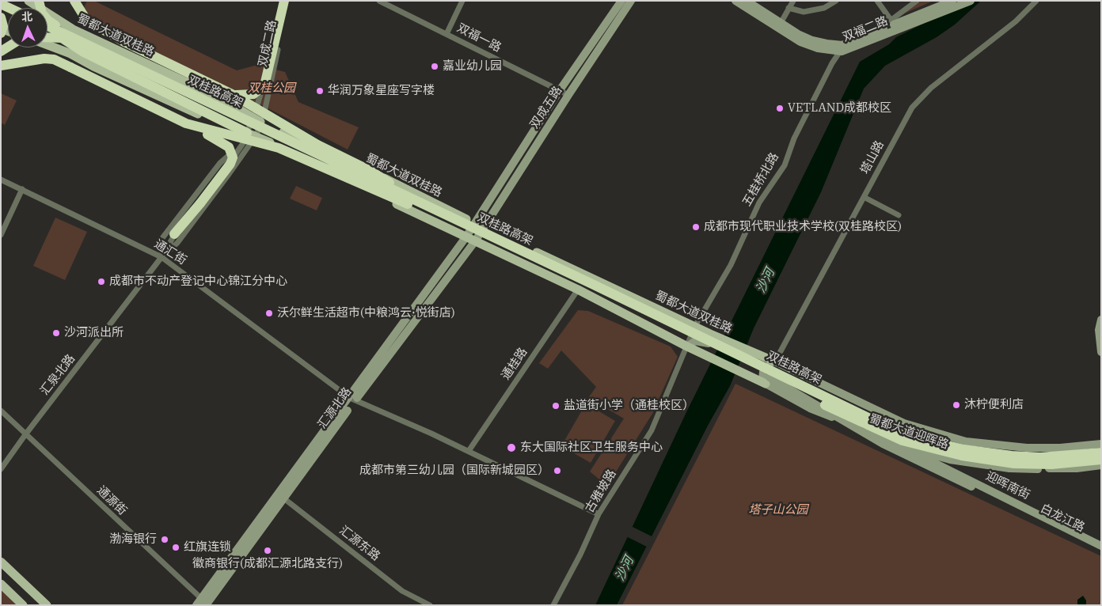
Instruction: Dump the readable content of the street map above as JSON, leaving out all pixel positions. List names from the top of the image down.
{
  "streets": {
    "highway": ["双桂路高架", "蜀都大道迎晖路"],
    "main road": ["蜀都大道双桂路"],
    "street": [
      "双福二路",
      "双福一路",
      "双成二路",
      "双成五路",
      "塔山路",
      "五桂桥北路",
      "通汇街",
      "通桂路",
      "汇泉北路",
      "汇源北路",
      "迎晖南街",
      "古雅坡路",
      "通源街",
      "白龙江路",
      "汇源东路"
    ]
  },
  "crossings": [
    ["双福二路", "五桂桥北路"],
    ["蜀都大道双桂路", "双成二路"],
    ["蜀都大道双桂路", "双成五路"],
    ["蜀都大道双桂路", "塔山路"],
    ["蜀都大道双桂路", "五桂桥北路"],
    ["蜀都大道双桂路", "汇源北路"],
    ["蜀都大道双桂路", "蜀都大道迎晖路"],
    ["双福一路", "双成五路"],
    ["双成二路", "汇泉北路"],
    ["双桂路高架", "蜀都大道迎晖路"],
    ["双桂路高架", "白龙江路"],
    ["双成五路", "汇源北路"],
    ["塔山路", "蜀都大道迎晖路"],
    ["五桂桥北路", "古雅坡路"],
    ["通汇街", "通桂路"],
    ["通汇街", "汇泉北路"],
    ["通汇街", "汇源北路"],
    ["通汇街", "古雅坡路"],
    ["汇泉北路", "通源街"],
    ["汇源北路", "通源街"],
    ["汇源北路", "汇源东路"],
    ["蜀都大道迎晖路", "迎晖南街"],
    ["蜀都大道迎晖路", "白龙江路"]
  ],
  "water": ["沙河"],
  "parks": ["双桂公园", "塔子山公园"],
  "places": [
    "嘉业幼儿园",
    "华润万象星座写字楼",
    "VETLAND成都校区",
    "成都市现代职业技术学校(双桂路校区)",
    "成都市不动产登记中心锦江分中心",
    "沃尔鲜生活超市(中粮鸿云·悦街店)",
    "沙河派出所",
    "沐柠便利店",
    "盐道街小学（通桂校区）",
    "东大国际社区卫生服务中心",
    "成都市第三幼儿园（国际新城园区）",
    "渤海银行",
    "红旗连锁",
    "徽商银行(成都汇源北路支行)"
  ],
  "north": "top"
}
